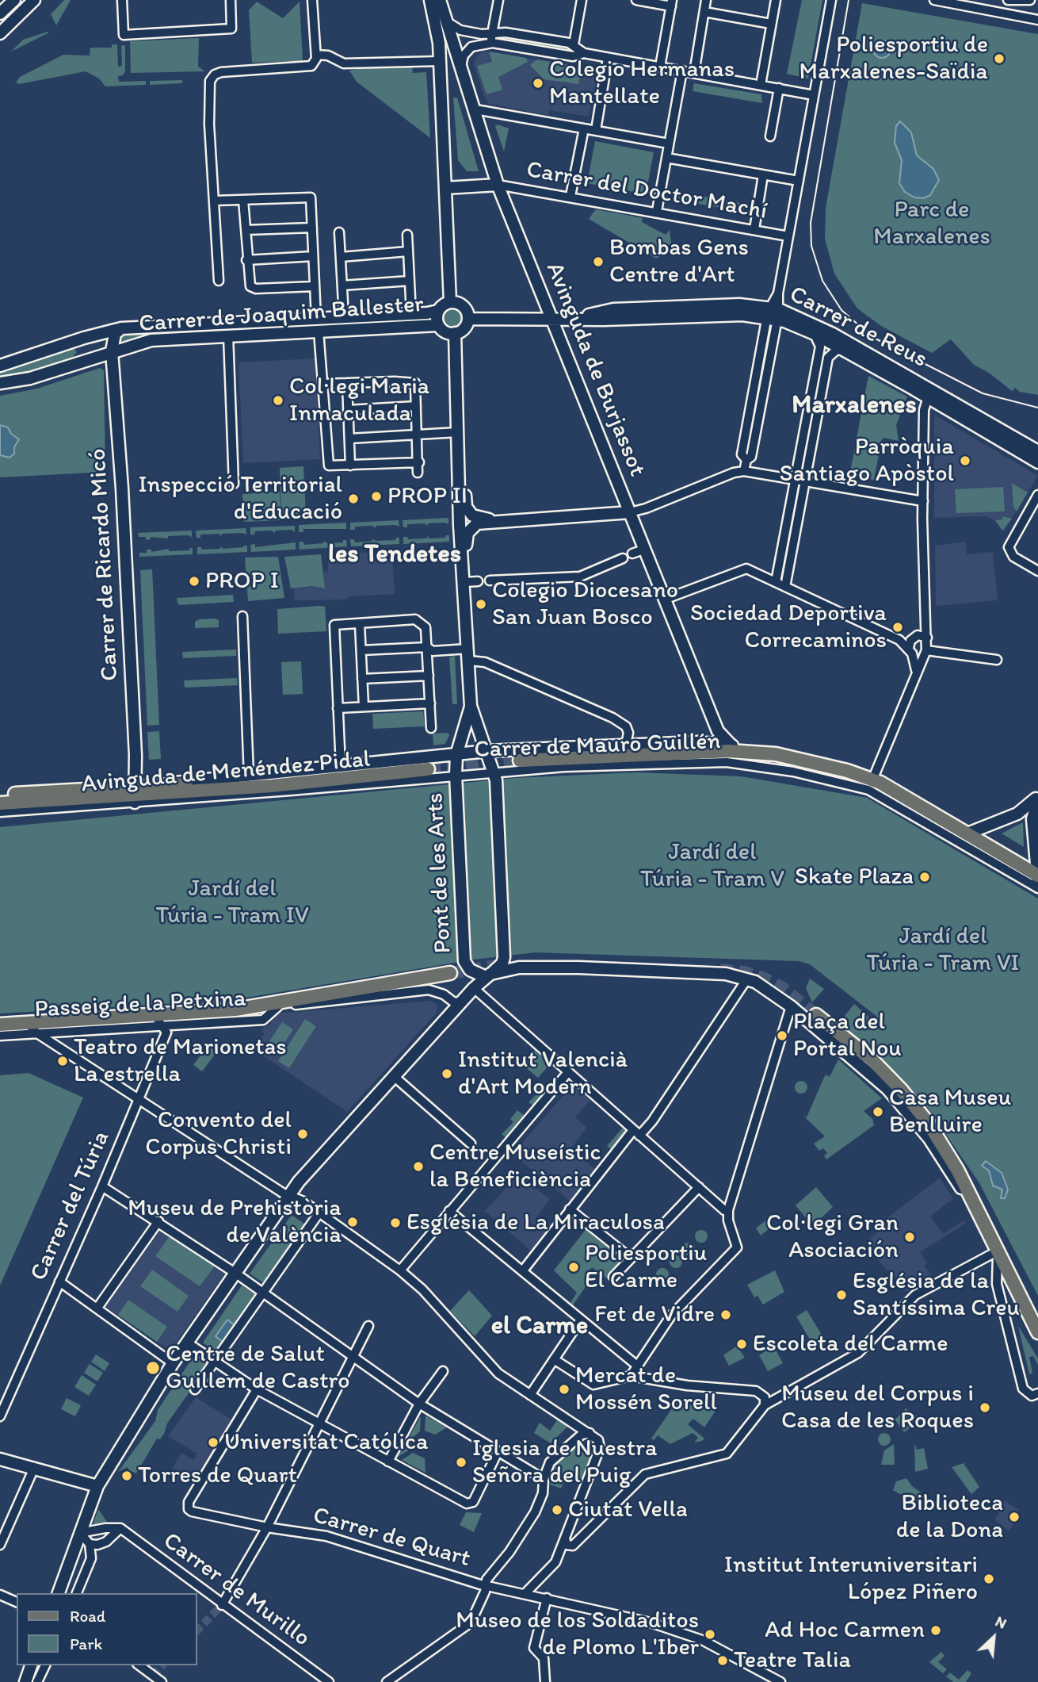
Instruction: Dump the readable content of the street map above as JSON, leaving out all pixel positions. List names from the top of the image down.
{
  "streets": {
    "main road": [
      "Carrer de Joaquim Ballester",
      "Carrer de Reus",
      "Avinguda de Burjassot",
      "Carrer de Ricardo Micó",
      "Carrer de Mauro Guillén",
      "Avinguda de Menéndez Pidal",
      "Pont de les Arts",
      "Passeig de la Petxina"
    ],
    "street": [
      "Carrer del Doctor Machí",
      "Carrer del Túria",
      "Carrer de Quart",
      "Carrer de Murillo"
    ]
  },
  "crossings": [
    ["Carrer del Doctor Machí", "Avinguda de Burjassot"],
    ["Carrer de Joaquim Ballester", "Carrer de Reus"],
    ["Carrer de Joaquim Ballester", "Carrer de Ricardo Micó"],
    ["Carrer de Reus", "Avinguda de Burjassot"],
    ["Avinguda de Burjassot", "Carrer de Mauro Guillén"],
    ["Carrer de Ricardo Micó", "Avinguda de Menéndez Pidal"],
    ["Carrer de Mauro Guillén", "Avinguda de Menéndez Pidal"],
    ["Carrer de Mauro Guillén", "Pont de les Arts"],
    ["Avinguda de Menéndez Pidal", "Pont de les Arts"],
    ["Passeig de la Petxina", "Carrer del Túria"]
  ],
  "districts": ["Marxalenes", "les Tendetes", "el Carme"],
  "parks": [
    "Parc de Marxalenes",
    "Jardí del Túria - Tram V",
    "Jardí del Túria - Tram IV",
    "Jardí del Túria - Tram VI"
  ],
  "places": [
    "Poliesportiu de Marxalenes-Saïdia",
    "Colegio Hermanas Mantellate",
    "Bombas Gens Centre d'Art",
    "Col·legi Maria Inmaculada",
    "Parròquia Santiago Apòstol",
    "PROP II",
    "Inspecció Territorial d'Educació",
    "PROP I",
    "Colegio Diocesano San Juan Bosco",
    "Sociedad Deportiva Correcaminos",
    "Skate Plaza",
    "Plaça del Portal Nou",
    "Teatro de Marionetas La estrella",
    "Institut Valencià d'Art Modern",
    "Casa Museu Benlluire",
    "Convento del Corpus Christi",
    "Centre Museístic la Beneficiència",
    "Museu de Prehistòria de València",
    "Església de La Miraculosa",
    "Col·legi Gran Asociación",
    "Poliesportiu El Carme",
    "Església de la Santíssima Creu",
    "Fet de Vidre",
    "Escoleta del Carme",
    "Centre de Salut Guillem de Castro",
    "Mercat de Mossén Sorell",
    "Museu del Corpus i Casa de les Roques",
    "Universitat Católica",
    "Iglesia de Nuestra Señora del Puig",
    "Torres de Quart",
    "Ciutat Vella",
    "Biblioteca de la Dona",
    "Institut Interuniversitari López Piñero",
    "Ad Hoc Carmen",
    "Museo de los Soldaditos de Plomo L'Iber",
    "Teatre Talia"
  ],
  "legend": ["Road", "Park"],
  "north": "top right"
}
